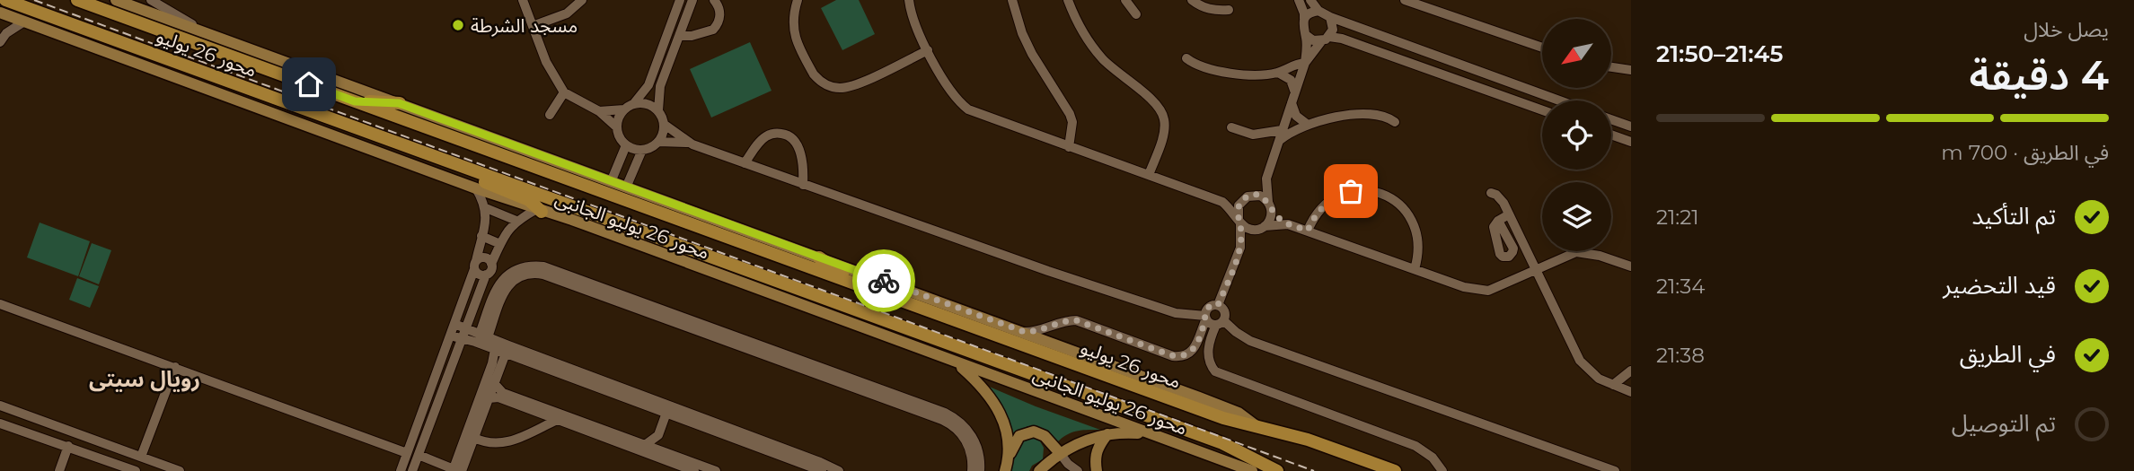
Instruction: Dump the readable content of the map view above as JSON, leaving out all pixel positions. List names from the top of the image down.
{
  "streets": {
    "highway": ["محور 26 يوليو"],
    "main road": ["محور 26 يوليو الجانبى"]
  },
  "crossings": [
    ["محور 26 يوليو", "محور 26 يوليو الجانبى"]
  ],
  "districts": ["رويال سيتى"],
  "places": ["مسجد الشرطة"],
  "north": "bottom left",
  "page": {
    "heading": ["4 دقيقة", "يصل خلال", "21:45–21:50"],
    "bar": "في الطريق · 700 m",
    "list": [
      ["تم التأكيد", "21:21"],
      ["قيد التحضير", "21:34"],
      ["في الطريق", "21:38"],
      "تم التوصيل"
    ]
  }
}
